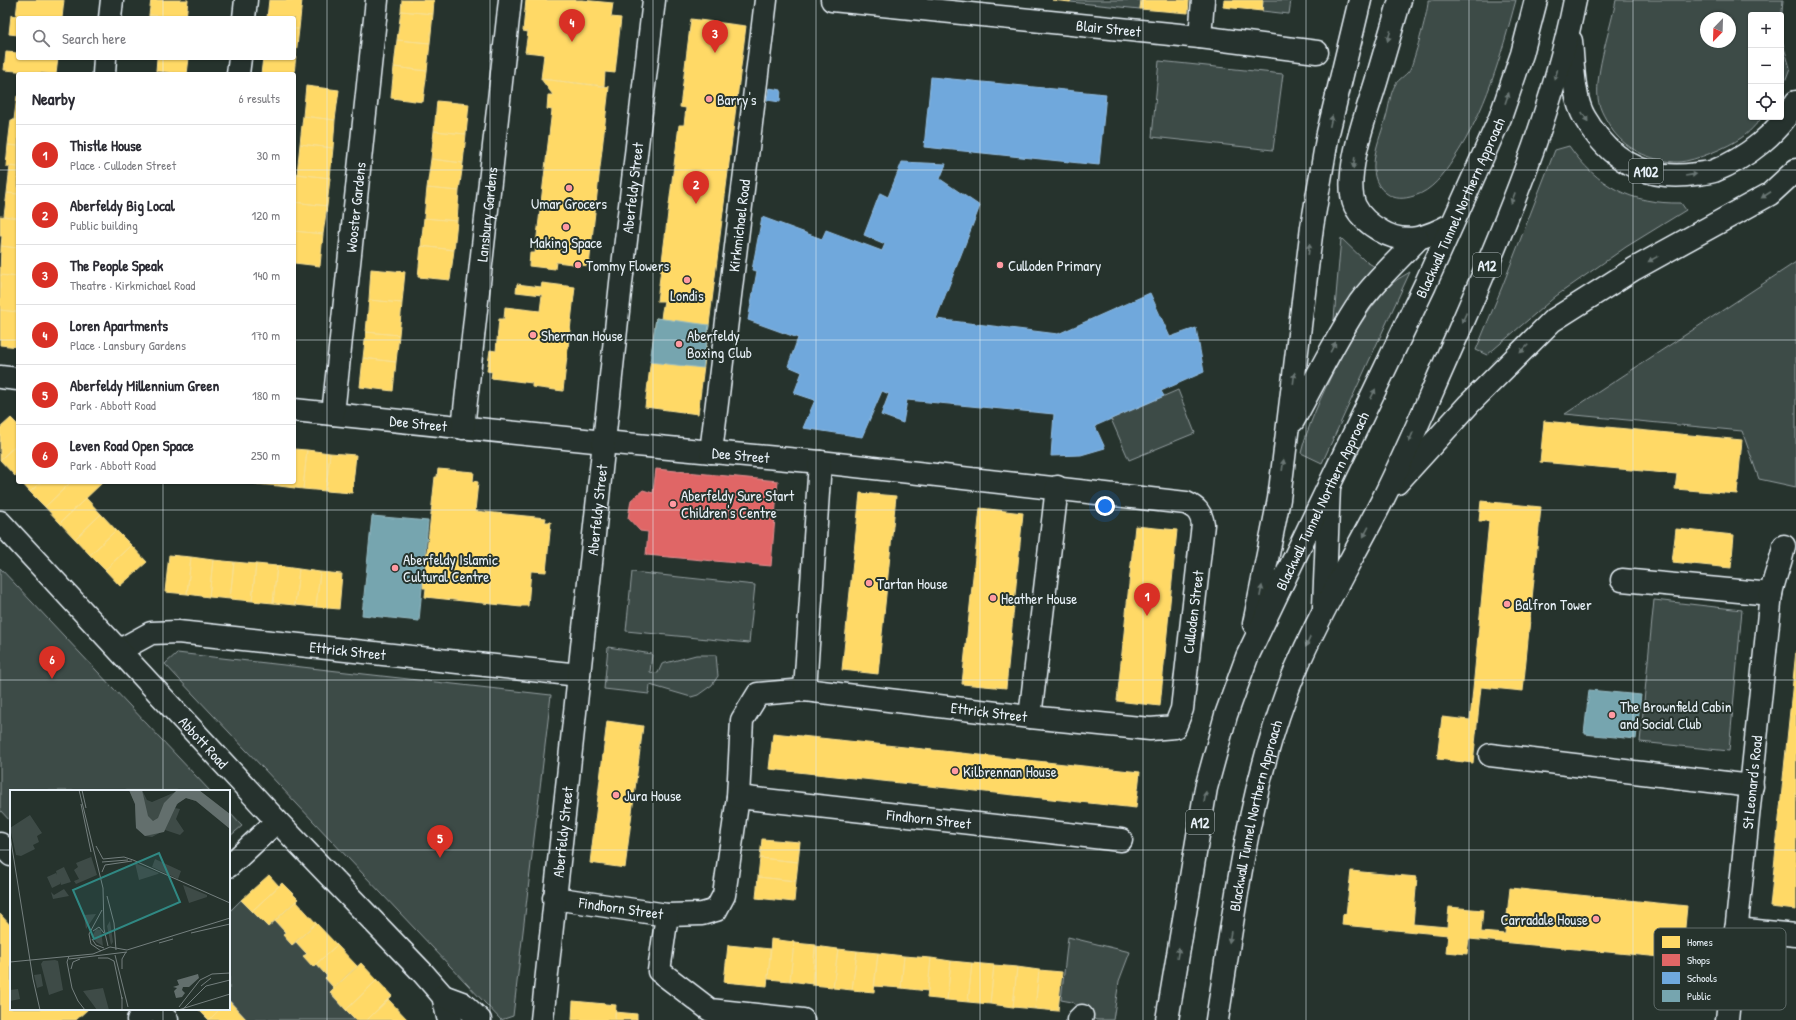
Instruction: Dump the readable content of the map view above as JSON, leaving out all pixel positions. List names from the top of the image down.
{
  "streets": {
    "main road": [
      "Blair Street",
      "A102",
      "Aberfeldy Street",
      "Wooster Gardens",
      "Blackwall Tunnel Northern Approach",
      "Lansbury Gardens",
      "Kirkmichael Road",
      "A12",
      "Dee Street",
      "Culloden Street",
      "Ettrick Street",
      "Abbott Road",
      "St Leonard's Road",
      "Findhorn Street"
    ]
  },
  "crossings": [
    ["A102", "Blackwall Tunnel Northern Approach"],
    ["Aberfeldy Street", "Dee Street"],
    ["Aberfeldy Street", "Ettrick Street"],
    ["Aberfeldy Street", "Findhorn Street"],
    ["Wooster Gardens", "Dee Street"],
    ["Blackwall Tunnel Northern Approach", "A12"],
    ["Lansbury Gardens", "Dee Street"],
    ["Kirkmichael Road", "Dee Street"],
    ["Dee Street", "Culloden Street"],
    ["Culloden Street", "Ettrick Street"],
    ["Ettrick Street", "Abbott Road"],
    ["Ettrick Street", "Findhorn Street"]
  ],
  "places": [
    "Barry's",
    "Umar Grocers",
    "Making Space",
    "Tommy Flowers",
    "Culloden Primary",
    "Londis",
    "Sherman House",
    "Aberfeldy Boxing Club",
    "Aberfeldy Sure Start Children's Centre",
    "Aberfeldy Islamic Cultural Centre",
    "Tartan House",
    "Heather House",
    "Balfron Tower",
    "The Brownfield Cabin and Social Club",
    "Kilbrennan House",
    "Jura House",
    "Carradale House"
  ],
  "legend": [
    "Homes",
    "Shops",
    "Schools",
    "Public"
  ],
  "north": "bottom left",
  "page": {
    "pins": [
      "4",
      "3",
      "2",
      "1",
      "6",
      "5"
    ],
    "map_buttons": ["+", "−"],
    "search": "Search here",
    "heading": ["Nearby", "6 results"],
    "list": [
      {
        "mark": "1",
        "name": "Thistle House",
        "note": "Place · Culloden Street",
        "value": "30 m"
      },
      {
        "mark": "2",
        "name": "Aberfeldy Big Local",
        "note": "Public building",
        "value": "120 m"
      },
      {
        "mark": "3",
        "name": "The People Speak",
        "note": "Theatre · Kirkmichael Road",
        "value": "140 m"
      },
      {
        "mark": "4",
        "name": "Loren Apartments",
        "note": "Place · Lansbury Gardens",
        "value": "170 m"
      },
      {
        "mark": "5",
        "name": "Aberfeldy Millennium Green",
        "note": "Park · Abbott Road",
        "value": "180 m"
      },
      {
        "mark": "6",
        "name": "Leven Road Open Space",
        "note": "Park · Abbott Road",
        "value": "250 m"
      }
    ]
  }
}
